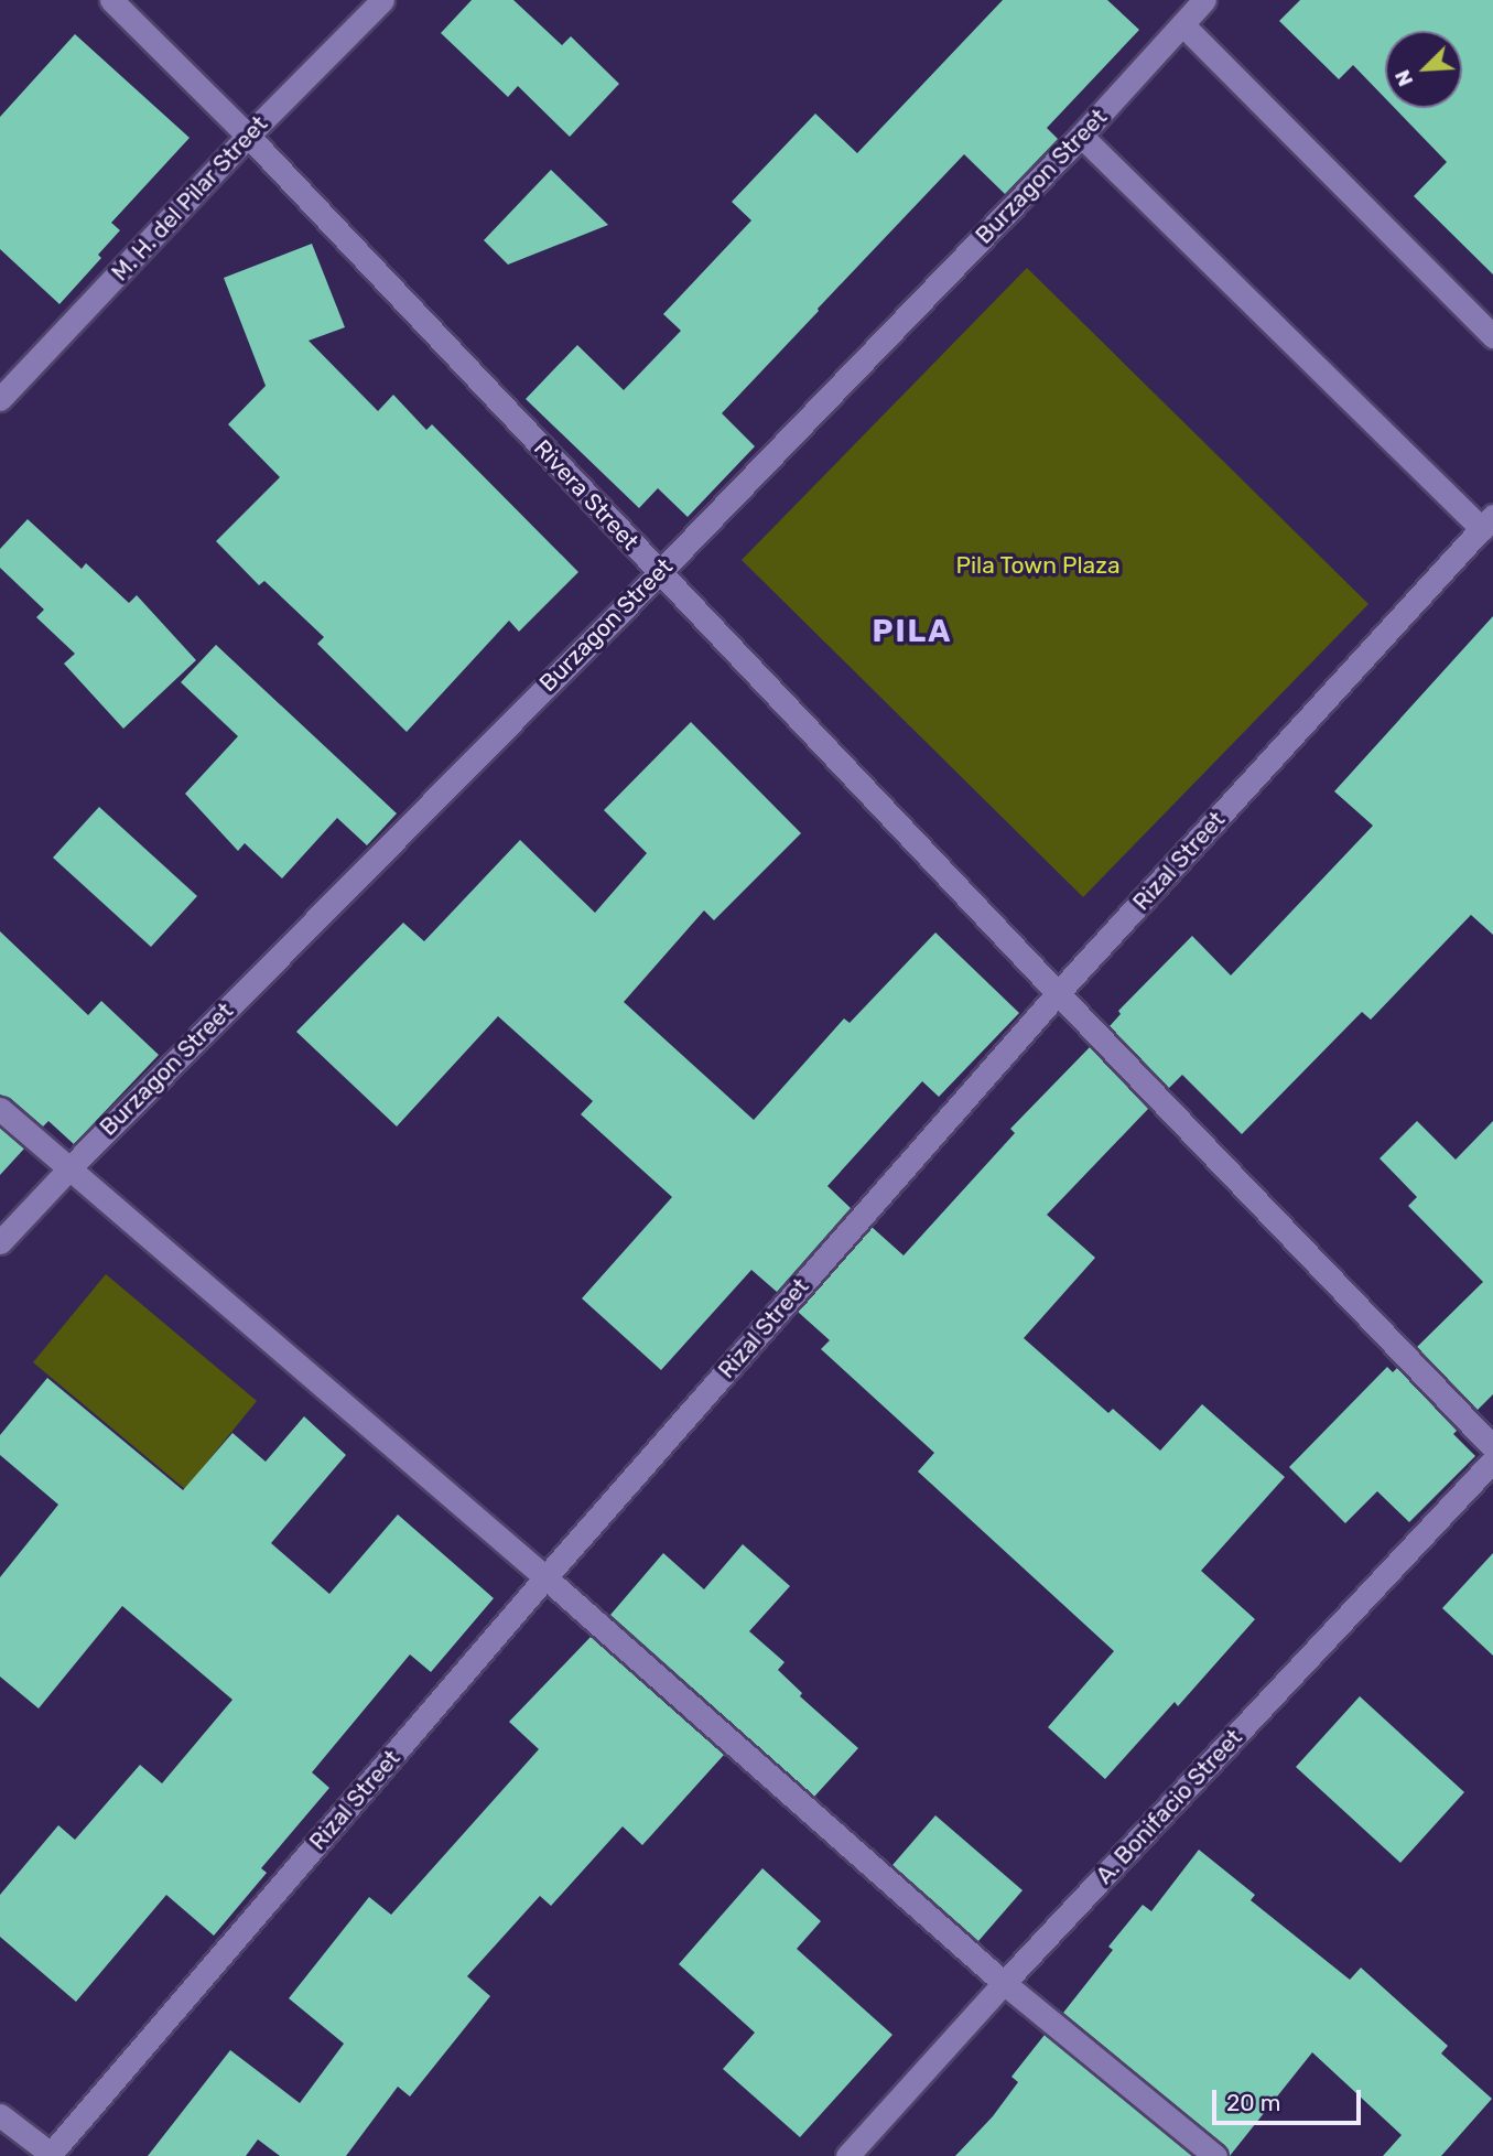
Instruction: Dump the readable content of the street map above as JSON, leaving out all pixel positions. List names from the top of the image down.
{
  "streets": {
    "street": [
      "Burzagon Street",
      "M. H. del Pilar Street",
      "Rivera Street",
      "Rizal Street",
      "A. Bonifacio Street"
    ]
  },
  "crossings": [
    ["Burzagon Street", "Rivera Street"],
    ["M. H. del Pilar Street", "Rivera Street"],
    ["Rivera Street", "Rizal Street"]
  ],
  "districts": ["PILA"],
  "parks": ["Pila Town Plaza"],
  "scale_bar": "20 m",
  "north": "bottom left"
}
